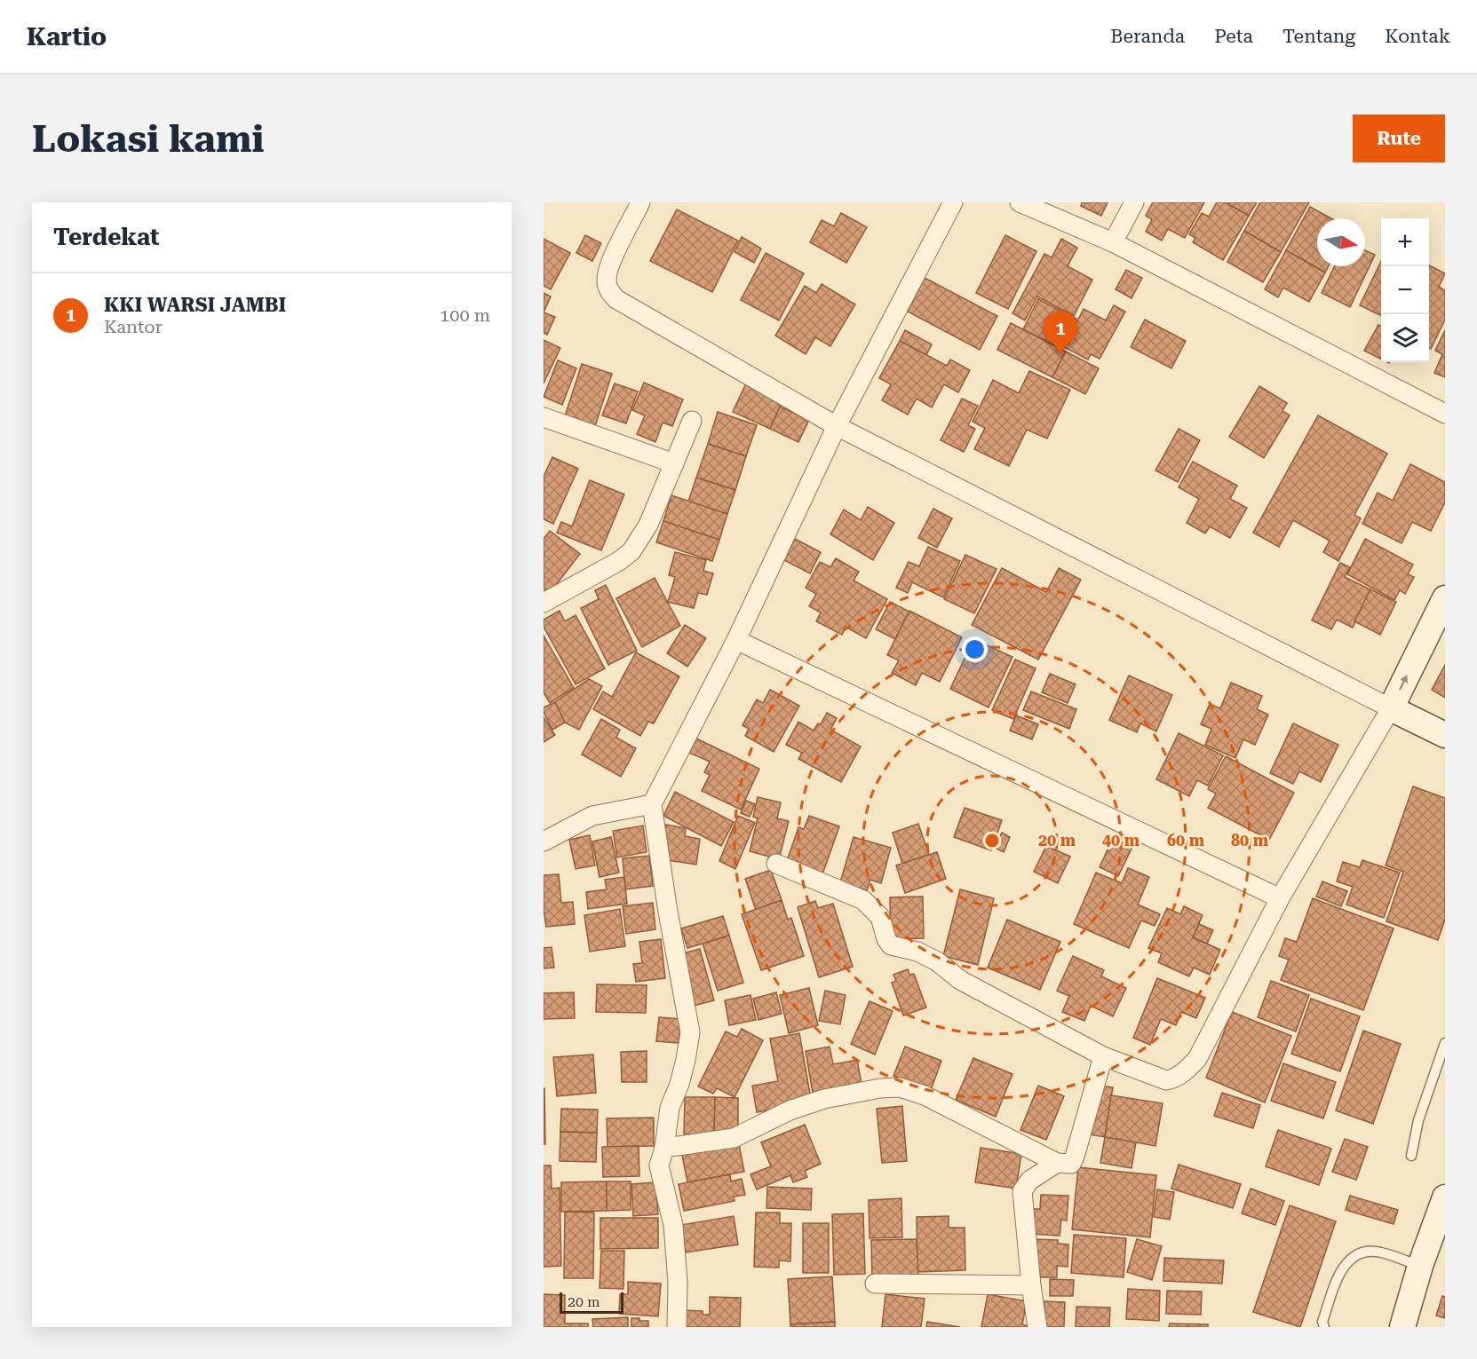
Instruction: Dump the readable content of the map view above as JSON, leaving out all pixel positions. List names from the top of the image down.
{
  "scale_bar": "20 m",
  "north": "right",
  "page": {
    "header": "Kartio",
    "nav": [
      "Beranda",
      "Peta",
      "Tentang",
      "Kontak"
    ],
    "buttons": "Rute",
    "title": "Lokasi kami",
    "heading": "Terdekat",
    "map_buttons": ["+", "−"],
    "list": [
      {
        "mark": "1",
        "name": "KKI WARSI JAMBI",
        "note": "Kantor",
        "value": "100 m"
      }
    ],
    "pins": "1",
    "scale": "20 m"
  },
  "rings": [
    "20 m",
    "40 m",
    "60 m",
    "80 m"
  ]
}
